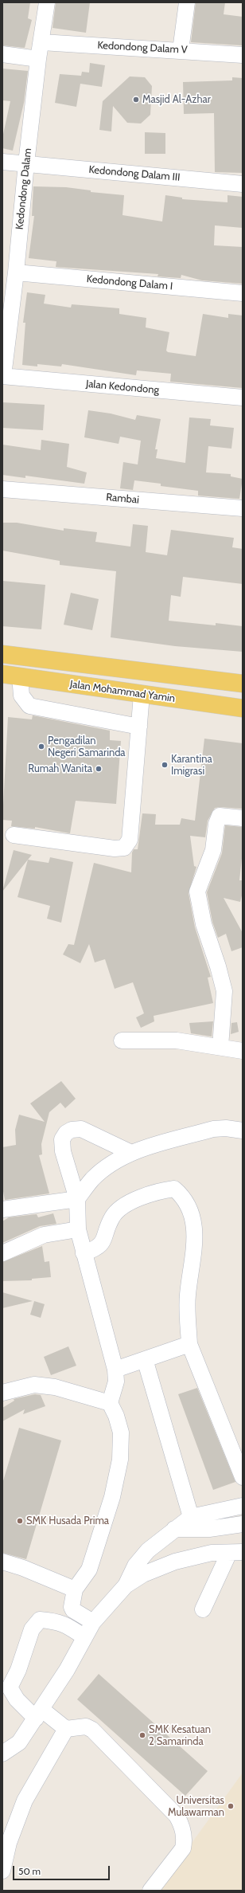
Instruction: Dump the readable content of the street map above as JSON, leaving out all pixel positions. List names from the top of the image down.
{
  "streets": {
    "main road": ["Jalan Mohammad Yamin"],
    "street": [
      "Kedondong Dalam V",
      "Kedondong Dalam III",
      "Kedondong Dalam",
      "Kedondong Dalam I",
      "Jalan Kedondong",
      "Rambai"
    ]
  },
  "crossings": [
    ["Kedondong Dalam V", "Kedondong Dalam"],
    ["Kedondong Dalam III", "Kedondong Dalam"],
    ["Kedondong Dalam", "Kedondong Dalam I"],
    ["Kedondong Dalam", "Jalan Kedondong"]
  ],
  "places": [
    "Masjid Al-Azhar",
    "Pengadilan Negeri Samarinda",
    "Karantina Imigrasi",
    "Rumah Wanita",
    "SMK Husada Prima",
    "SMK Kesatuan 2 Samarinda",
    "Universitas Mulawarman"
  ],
  "scale_bar": "50 m"
}
